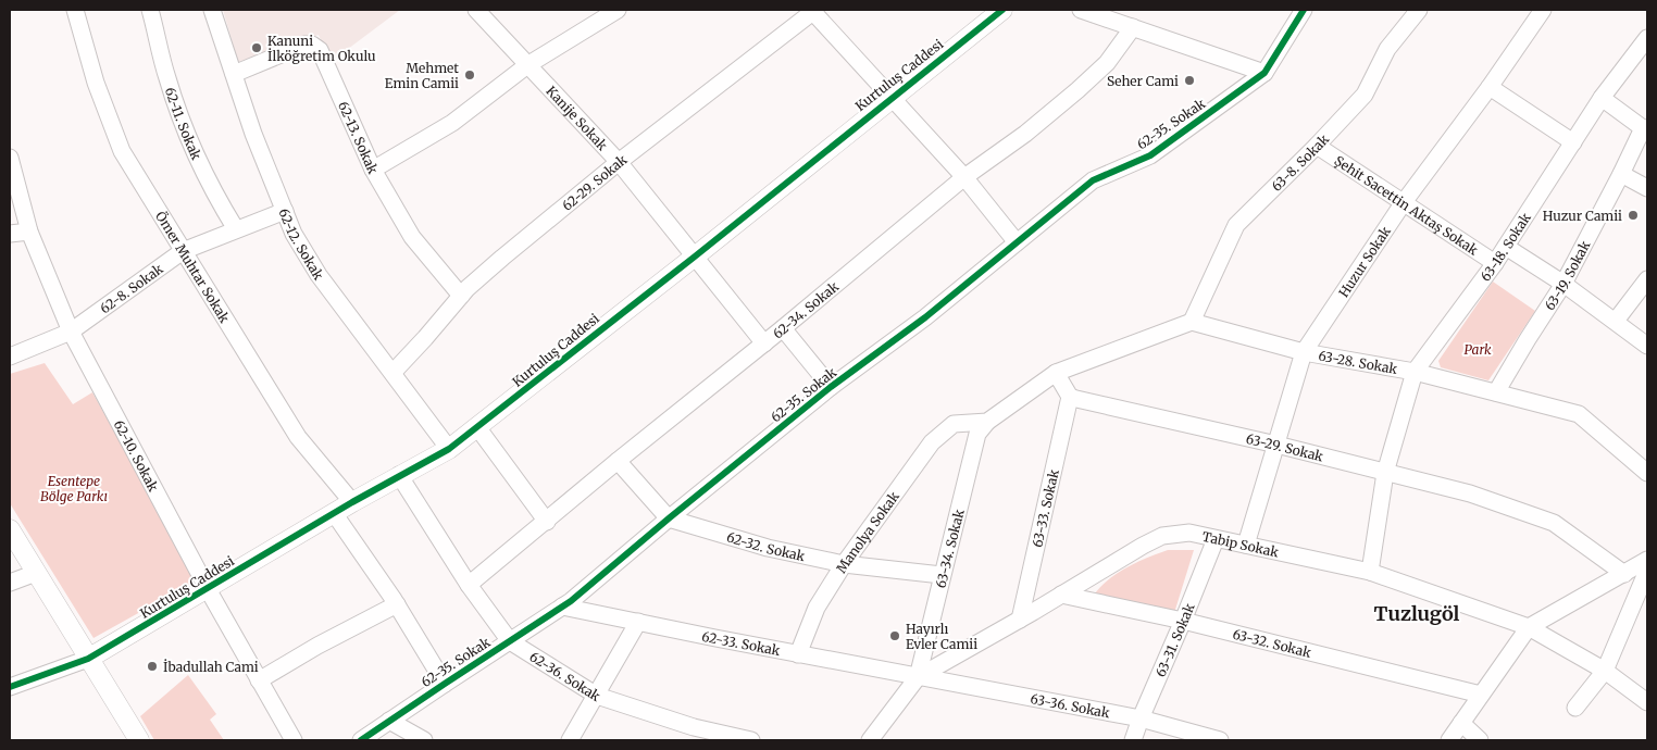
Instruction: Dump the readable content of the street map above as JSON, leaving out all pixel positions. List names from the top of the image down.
{
  "streets": {
    "street": [
      "Kurtuluş Caddesi",
      "Kanije Sokak",
      "62-11. Sokak",
      "62-35. Sokak",
      "62-13. Sokak",
      "63-8. Sokak",
      "62-29. Sokak",
      "Şehit Sacettin Aktaş Sokak",
      "62-12. Sokak",
      "63-18. Sokak",
      "Huzur Sokak",
      "Ömer Muhtar Sokak",
      "63-19. Sokak",
      "62-8. Sokak",
      "62-34. Sokak",
      "63-28. Sokak",
      "63-29. Sokak",
      "62-10. Sokak",
      "63-33. Sokak",
      "Manolya Sokak",
      "Tabip Sokak",
      "62-32. Sokak",
      "63-34. Sokak",
      "63-31. Sokak",
      "62-33. Sokak",
      "63-32. Sokak",
      "62-36. Sokak",
      "63-36. Sokak"
    ]
  },
  "crossings": [
    ["Kurtuluş Caddesi", "Kanije Sokak"],
    ["Kurtuluş Caddesi", "62-12. Sokak"],
    ["Kurtuluş Caddesi", "Ömer Muhtar Sokak"],
    ["Kurtuluş Caddesi", "62-10. Sokak"],
    ["Kurtuluş Caddesi", "62-36. Sokak"],
    ["Kanije Sokak", "62-29. Sokak"],
    ["Kanije Sokak", "62-34. Sokak"],
    ["62-11. Sokak", "62-8. Sokak"],
    ["62-35. Sokak", "62-32. Sokak"],
    ["62-35. Sokak", "62-33. Sokak"],
    ["62-35. Sokak", "62-36. Sokak"],
    ["62-13. Sokak", "62-29. Sokak"],
    ["62-13. Sokak", "62-12. Sokak"],
    ["63-8. Sokak", "Şehit Sacettin Aktaş Sokak"],
    ["63-8. Sokak", "63-28. Sokak"],
    ["62-29. Sokak", "62-12. Sokak"],
    ["Şehit Sacettin Aktaş Sokak", "63-18. Sokak"],
    ["Şehit Sacettin Aktaş Sokak", "Huzur Sokak"],
    ["62-12. Sokak", "62-8. Sokak"],
    ["63-18. Sokak", "63-28. Sokak"],
    ["Huzur Sokak", "63-28. Sokak"],
    ["Huzur Sokak", "63-29. Sokak"],
    ["Huzur Sokak", "Tabip Sokak"],
    ["Ömer Muhtar Sokak", "62-8. Sokak"],
    ["63-19. Sokak", "63-28. Sokak"],
    ["62-8. Sokak", "62-10. Sokak"],
    ["62-34. Sokak", "62-36. Sokak"],
    ["63-29. Sokak", "63-33. Sokak"],
    ["63-33. Sokak", "Tabip Sokak"],
    ["Manolya Sokak", "62-32. Sokak"],
    ["Manolya Sokak", "63-34. Sokak"],
    ["Manolya Sokak", "62-33. Sokak"],
    ["Tabip Sokak", "63-34. Sokak"],
    ["Tabip Sokak", "63-31. Sokak"],
    ["Tabip Sokak", "62-33. Sokak"],
    ["Tabip Sokak", "63-32. Sokak"],
    ["Tabip Sokak", "63-36. Sokak"],
    ["62-32. Sokak", "63-34. Sokak"],
    ["63-34. Sokak", "62-33. Sokak"],
    ["63-34. Sokak", "63-36. Sokak"],
    ["63-31. Sokak", "63-32. Sokak"],
    ["63-31. Sokak", "63-36. Sokak"],
    ["62-33. Sokak", "63-36. Sokak"]
  ],
  "districts": ["Tuzlugöl"],
  "parks": ["Park", "Esentepe Bölge Parkı"],
  "places": [
    "Kanuni İlköğretim Okulu",
    "Mehmet Emin Camii",
    "Seher Cami",
    "Huzur Camii",
    "Hayırlı Evler Camii",
    "İbadullah Cami"
  ]
}
